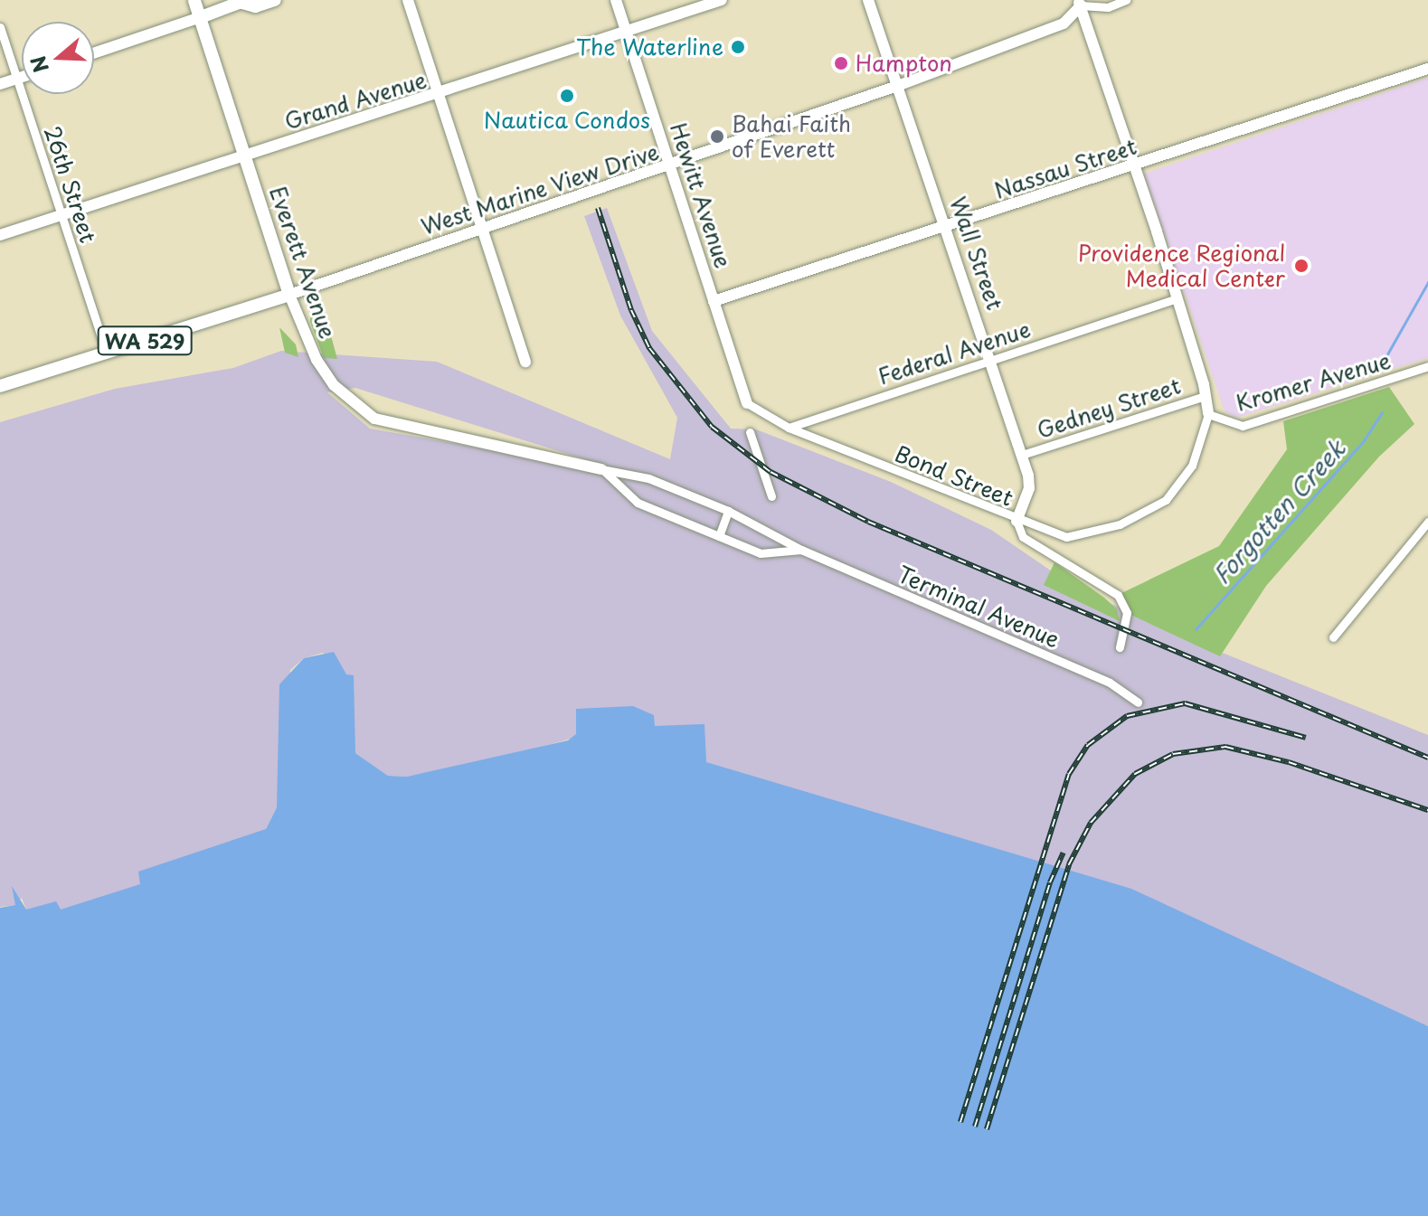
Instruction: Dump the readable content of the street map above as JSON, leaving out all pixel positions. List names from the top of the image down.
{
  "streets": {
    "main road": ["West Marine View Drive", "Everett Avenue", "WA 529"],
    "street": [
      "Grand Avenue",
      "Nassau Street",
      "26th Street",
      "Hewitt Avenue",
      "Wall Street",
      "Federal Avenue",
      "Kromer Avenue",
      "Gedney Street",
      "Bond Street",
      "Terminal Avenue"
    ]
  },
  "crossings": [
    ["Grand Avenue", "26th Street"],
    ["Grand Avenue", "Hewitt Avenue"],
    ["Grand Avenue", "Everett Avenue"],
    ["Nassau Street", "Hewitt Avenue"],
    ["Nassau Street", "Wall Street"],
    ["26th Street", "West Marine View Drive"],
    ["West Marine View Drive", "Hewitt Avenue"],
    ["West Marine View Drive", "Wall Street"],
    ["West Marine View Drive", "Everett Avenue"],
    ["Wall Street", "Federal Avenue"],
    ["Wall Street", "Kromer Avenue"],
    ["Wall Street", "Gedney Street"],
    ["Wall Street", "Bond Street"],
    ["Everett Avenue", "Terminal Avenue"],
    ["Federal Avenue", "Bond Street"],
    ["Kromer Avenue", "Bond Street"]
  ],
  "water": ["Forgotten Creek"],
  "places": [
    "The Waterline",
    "Hampton",
    "Nautica Condos",
    "Bahai Faith of Everett",
    "Providence Regional Medical Center"
  ],
  "north": "left"
}
